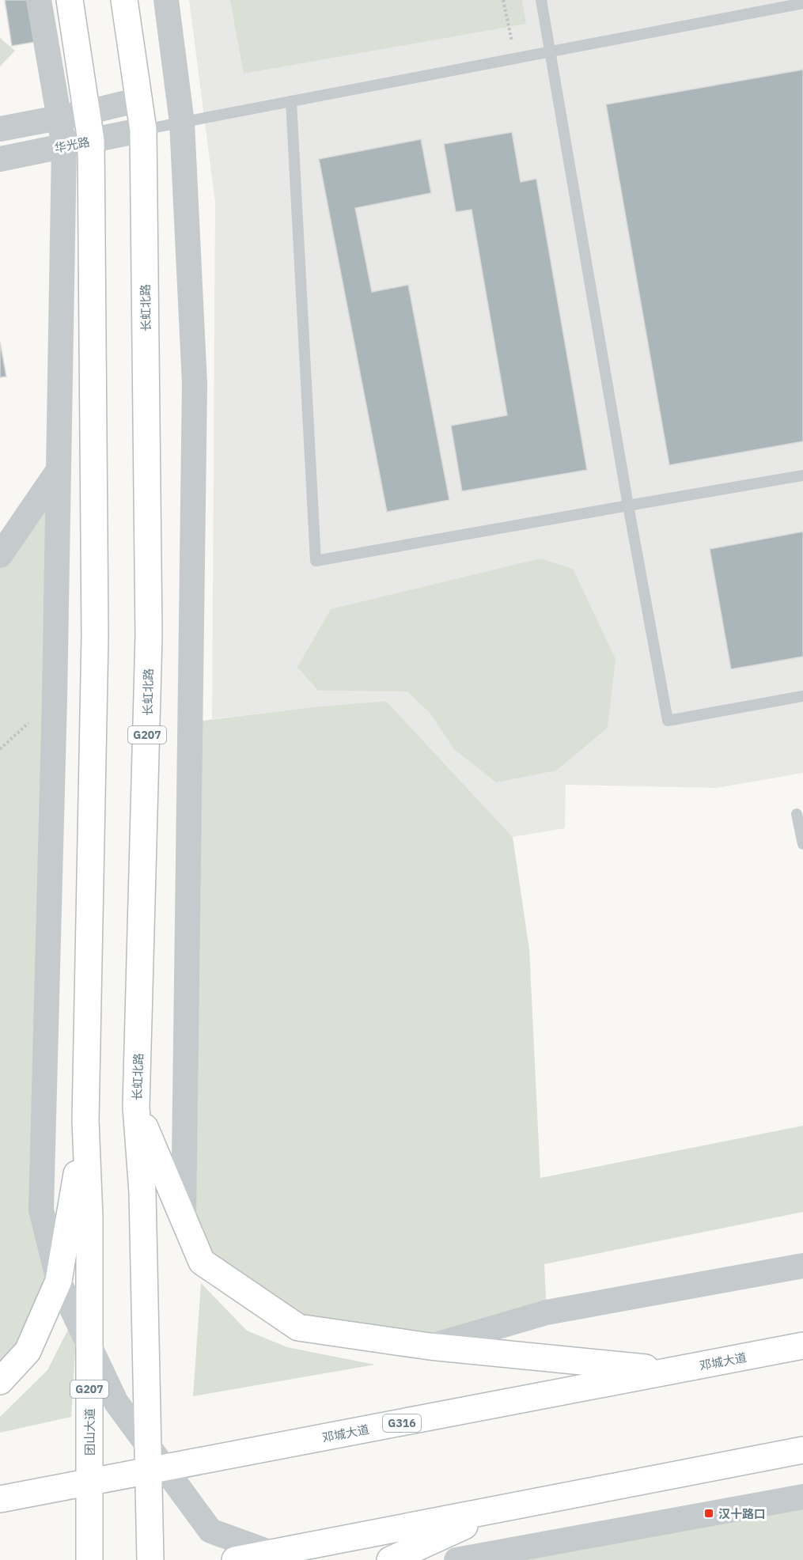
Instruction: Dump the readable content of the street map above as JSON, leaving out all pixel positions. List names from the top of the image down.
{
  "streets": {
    "highway": [
      "长虹北路",
      "G207",
      "邓城大道",
      "G316",
      "团山大道"
    ],
    "street": ["华光路"]
  },
  "crossings": [
    ["华光路", "长虹北路"],
    ["华光路", "G207"],
    ["长虹北路", "G207"],
    ["长虹北路", "邓城大道"],
    ["G207", "邓城大道"],
    ["G207", "团山大道"],
    ["邓城大道", "团山大道"]
  ],
  "places": {
    "transit": ["汉十路口"]
  }
}
